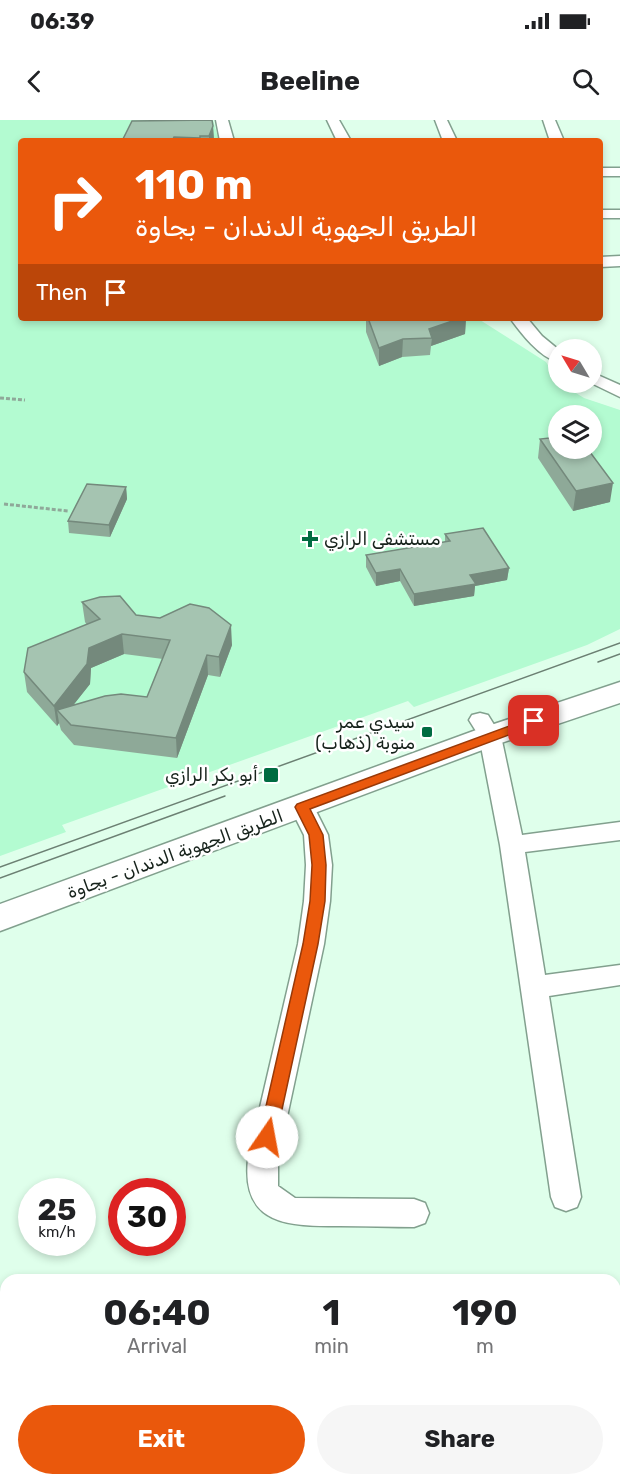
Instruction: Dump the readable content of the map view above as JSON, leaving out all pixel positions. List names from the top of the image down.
{
  "streets": {
    "main road": ["الطريق الجهوية الدندان - بجاوة"]
  },
  "places": {
    "health": ["مستشفى الرازي"],
    "transit": ["سيدي عمر منوبة (ذهاب)", "أبو بكر الرازي"]
  },
  "north": "top left",
  "page": {
    "status": "06:39",
    "header": "Beeline",
    "turn": ["110 m", "الطريق الجهوية الدندان - بجاوة"],
    "then": "Then",
    "speed": "25 km/h",
    "limit": "30",
    "eta": [
      "06:40",
      "Arrival",
      "1",
      "min",
      "190",
      "m"
    ],
    "buttons": ["Exit", "Share"]
  }
}
